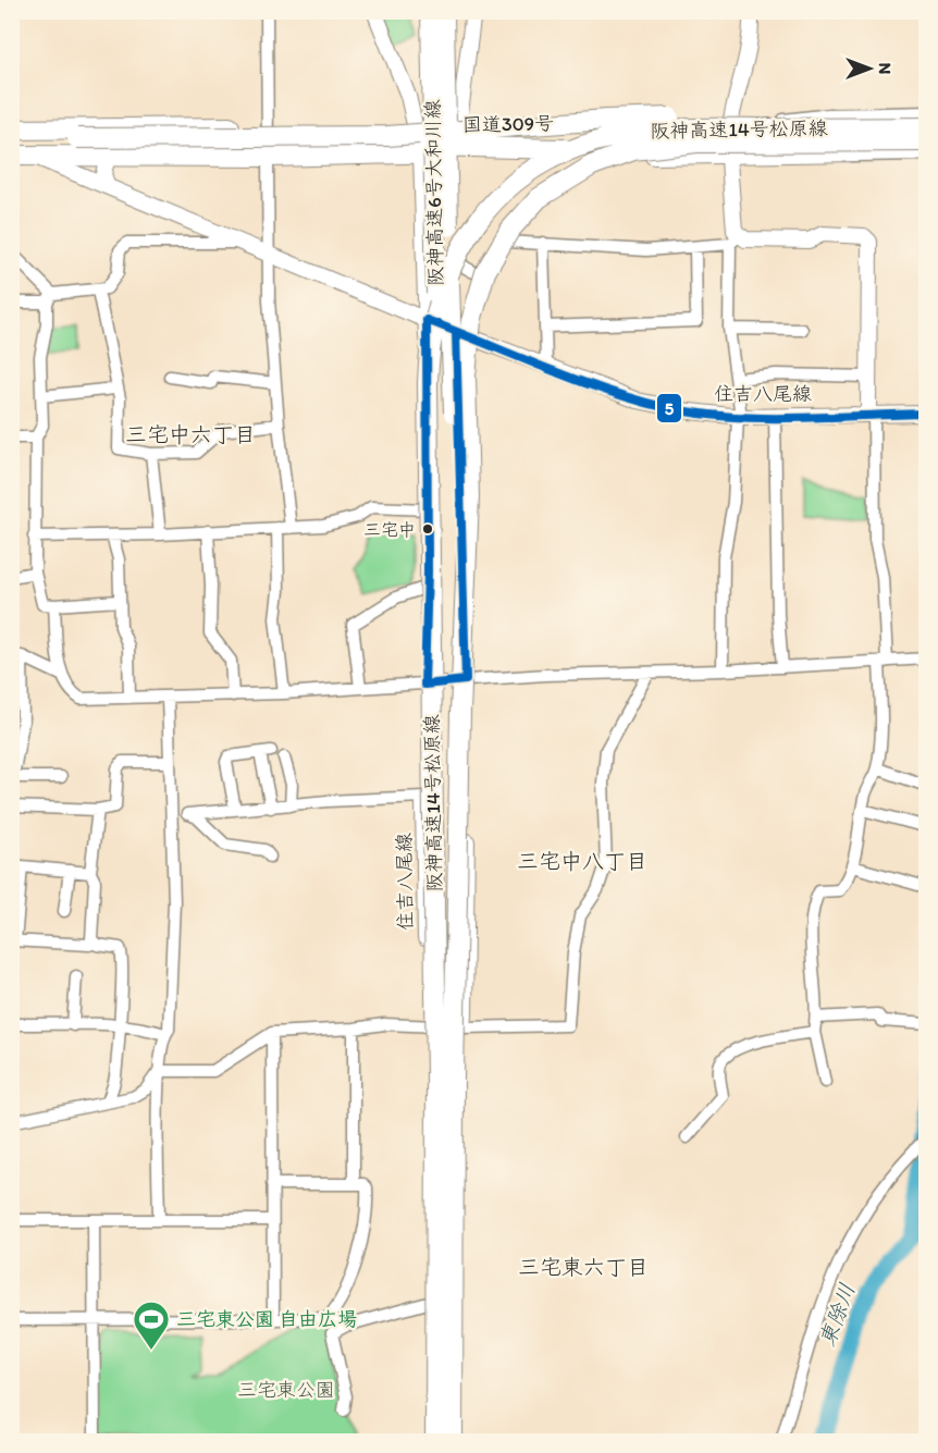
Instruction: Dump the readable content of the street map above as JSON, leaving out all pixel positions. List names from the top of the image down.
{
  "streets": {
    "highway": ["国道309号", "阪神高速14号松原線", "阪神高速6号大和川線"],
    "main road": ["住吉八尾線"]
  },
  "crossings": [
    ["国道309号", "住吉八尾線"],
    ["阪神高速14号松原線", "阪神高速6号大和川線"],
    ["阪神高速6号大和川線", "住吉八尾線"]
  ],
  "districts": ["三宅中六丁目", "三宅中八丁目", "三宅東六丁目"],
  "water": ["東除川"],
  "parks": ["三宅東公園"],
  "places": {
    "other": ["三宅中"],
    "sports": ["三宅東公園 自由広場"]
  },
  "lines": ["transit line 5"],
  "north": "right"
}
